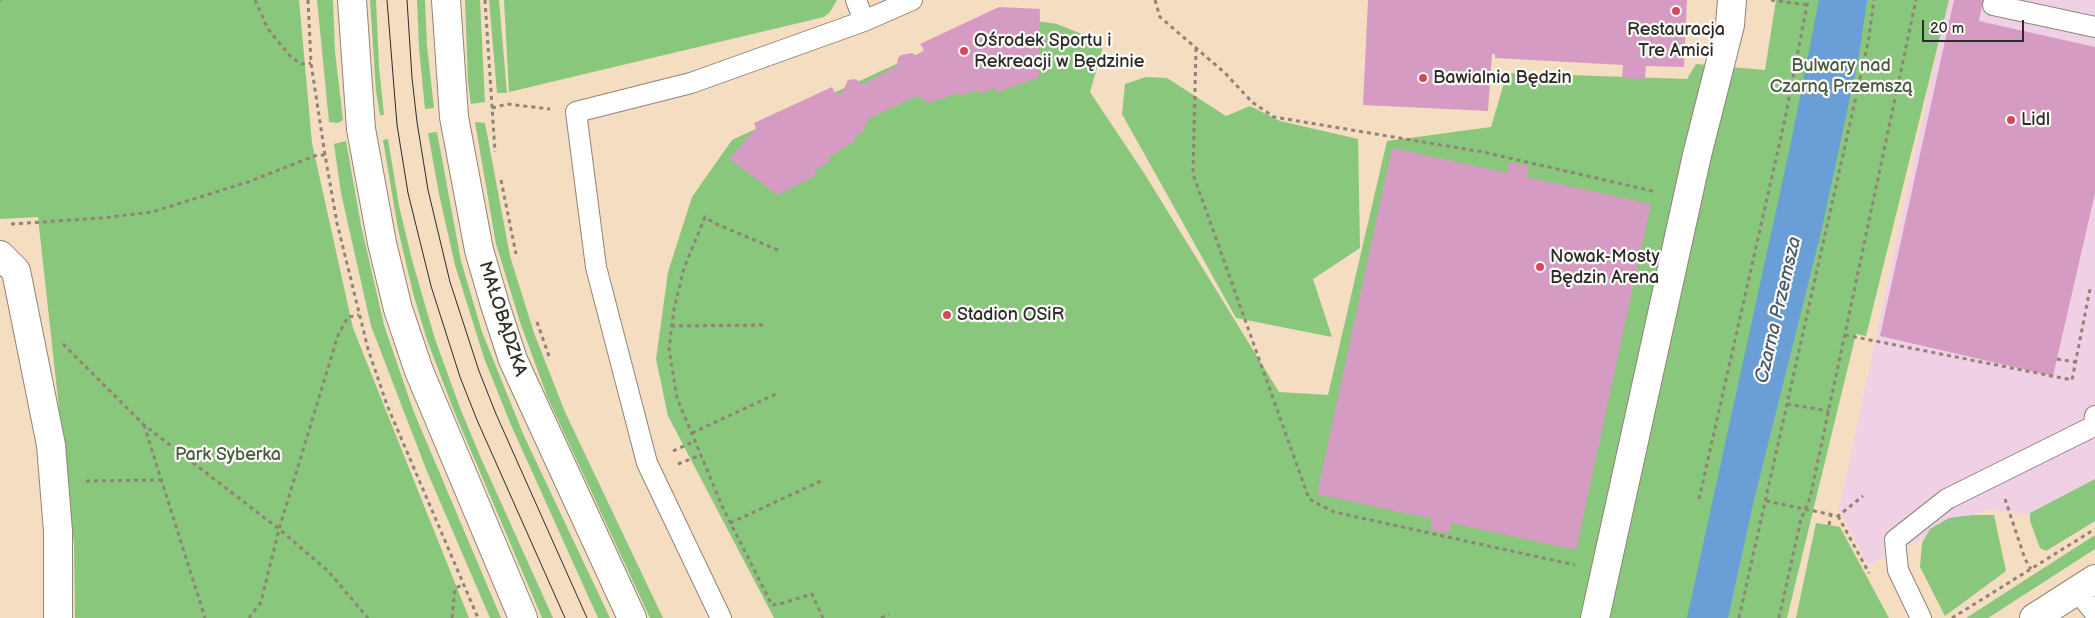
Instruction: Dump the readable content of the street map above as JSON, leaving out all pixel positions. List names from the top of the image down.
{
  "streets": {
    "street": ["MAŁOBĄDZKA"]
  },
  "water": ["Czarna Przemsza"],
  "parks": ["Bulwary nad Czarną Przemszą", "Park Syberka"],
  "places": [
    "Restauracja Tre Amici",
    "Ośrodek Sportu i Rekreacji w Będzinie",
    "Bawialnia Będzin",
    "Lidl",
    "Nowak-Mosty Będzin Arena",
    "Stadion OSiR"
  ],
  "scale_bar": "20 m"
}
